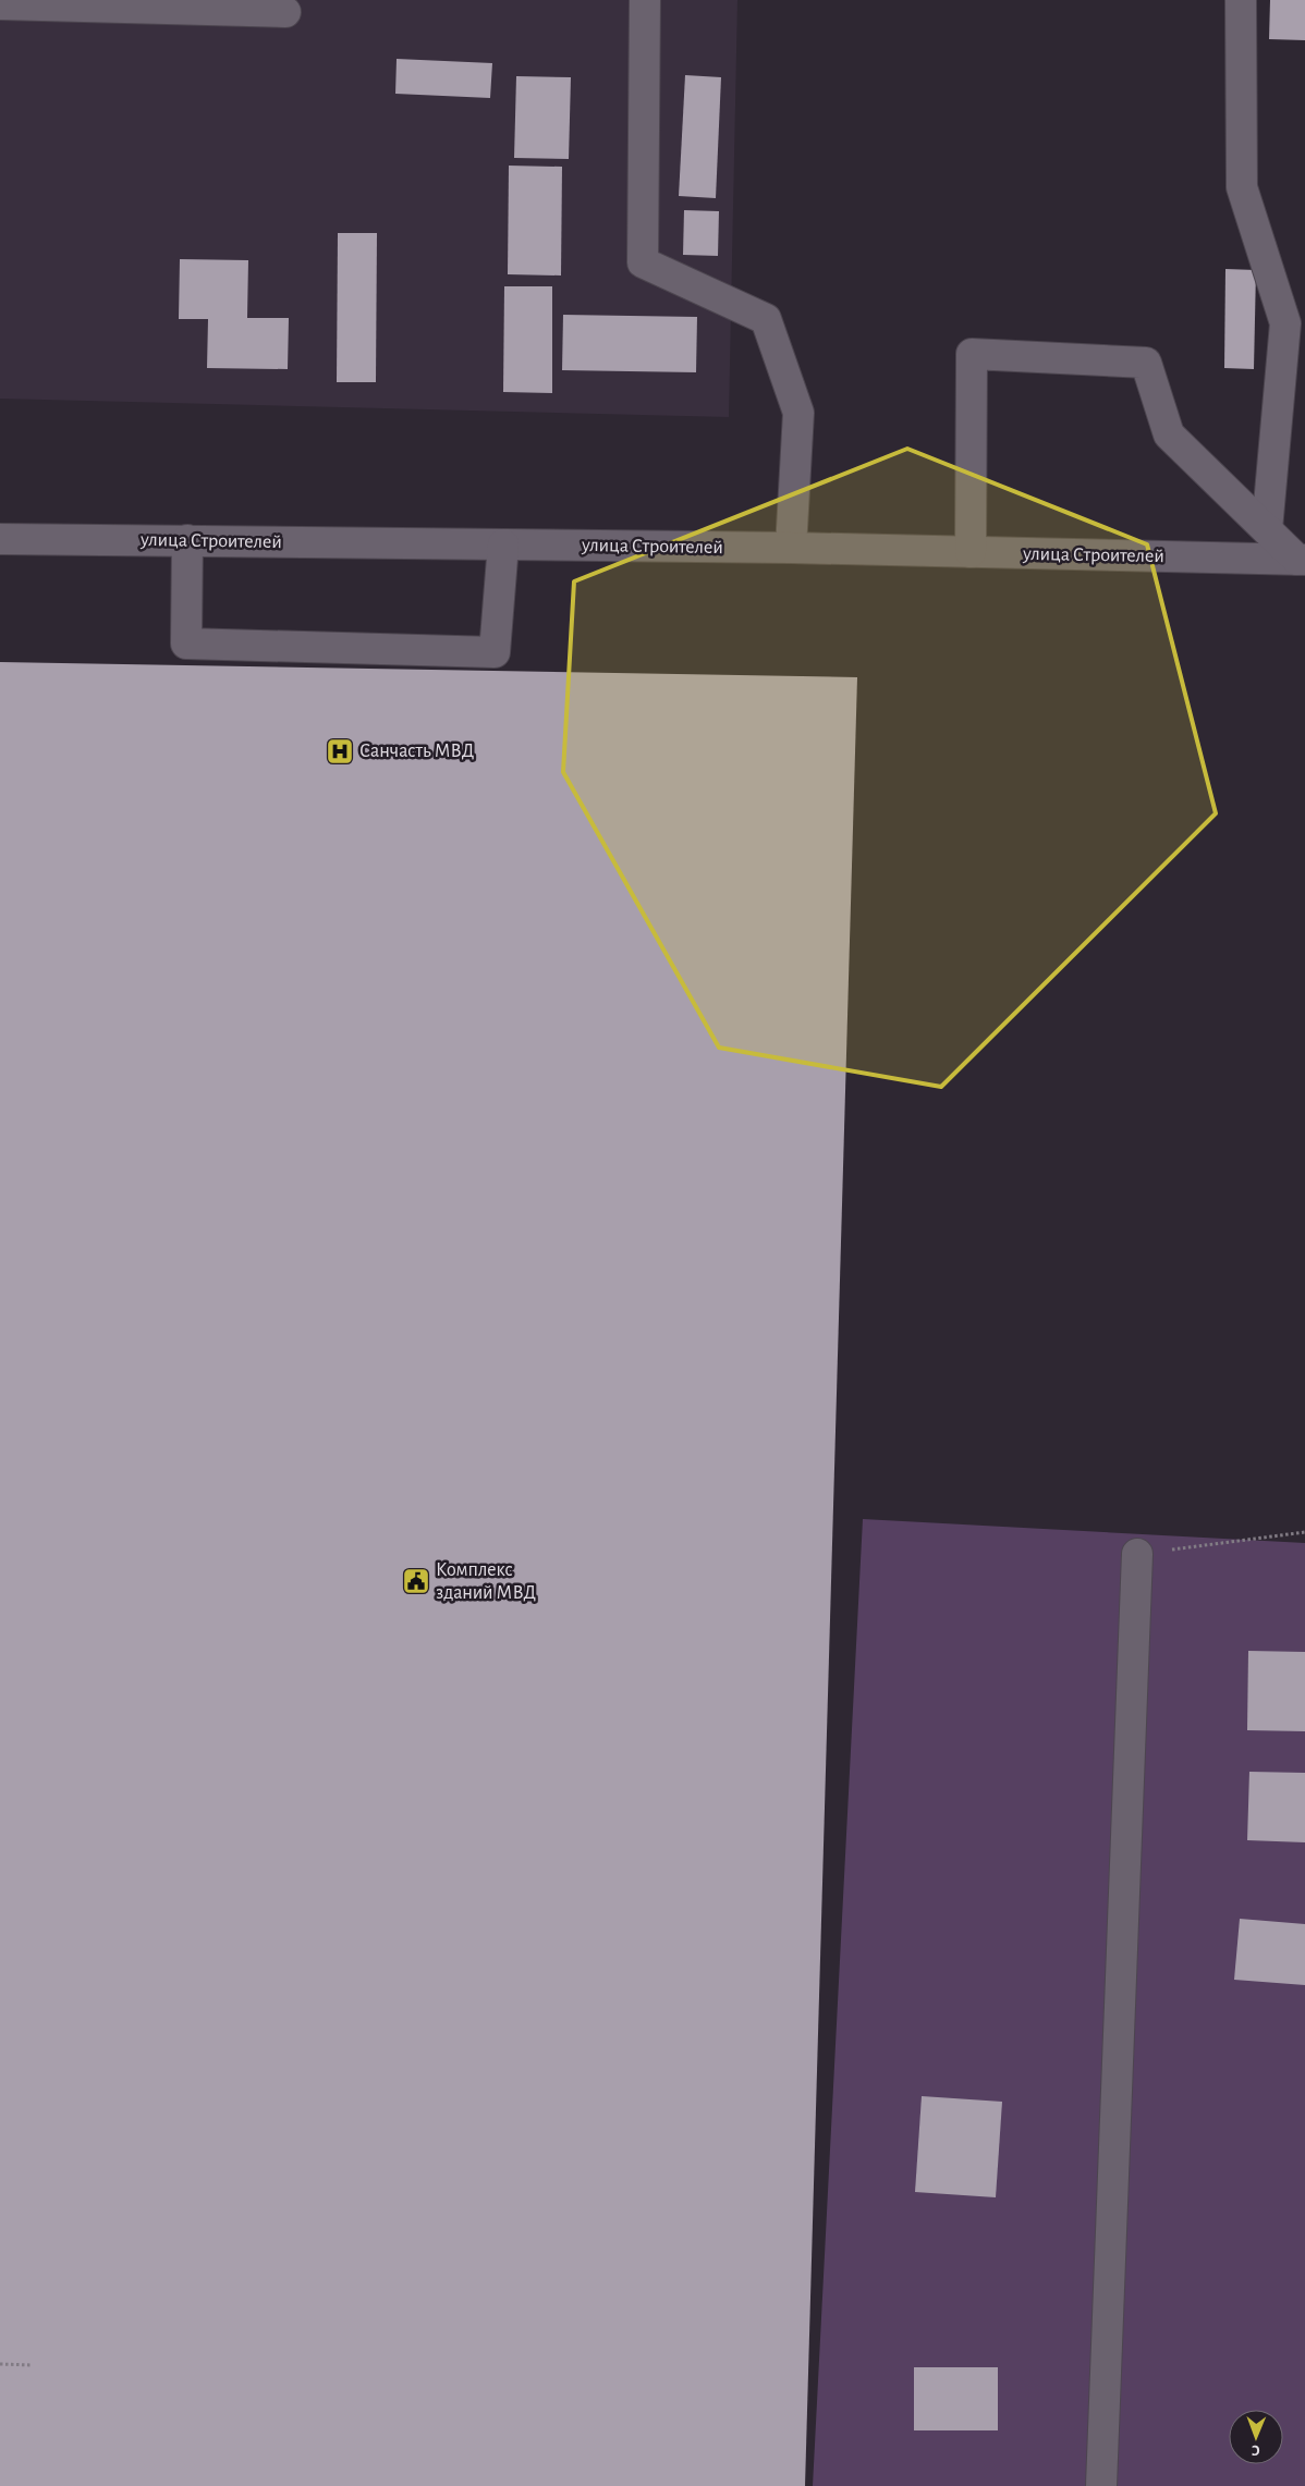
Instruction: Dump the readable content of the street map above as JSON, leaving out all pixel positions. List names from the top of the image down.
{
  "streets": {
    "street": ["улица Строителей"]
  },
  "places": {
    "hospital": ["Санчасть МВД"],
    "public building": ["Комплекс зданий МВД"]
  },
  "north": "bottom"
}
